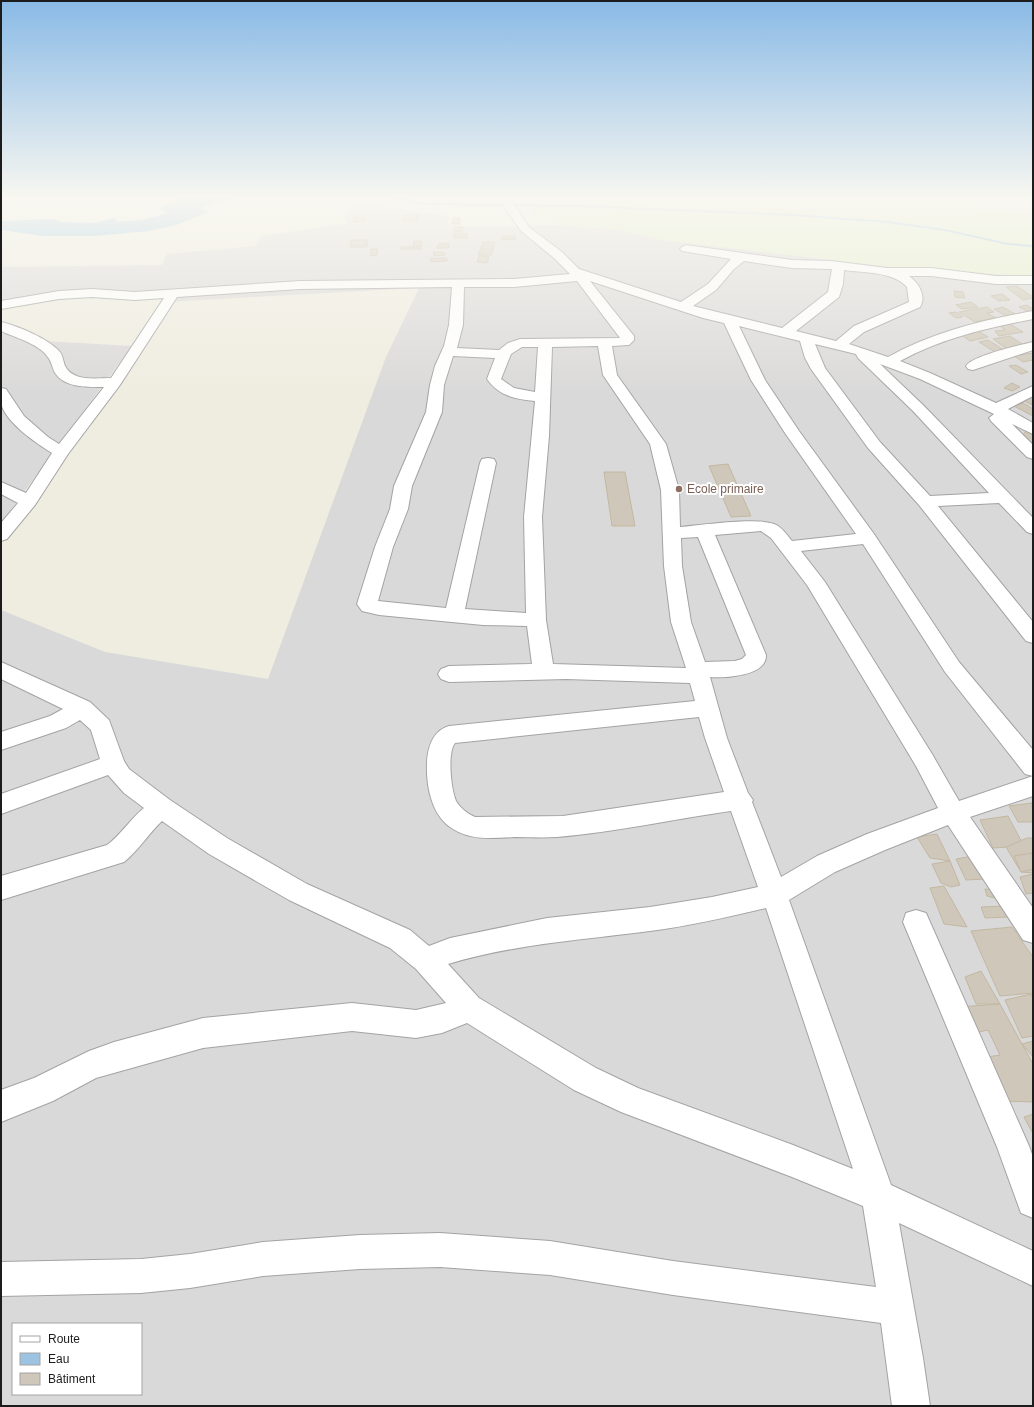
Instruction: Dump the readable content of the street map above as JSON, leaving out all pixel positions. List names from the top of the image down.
{
  "places": ["Ecole primaire"],
  "legend": ["Route", "Eau", "Bâtiment"]
}
